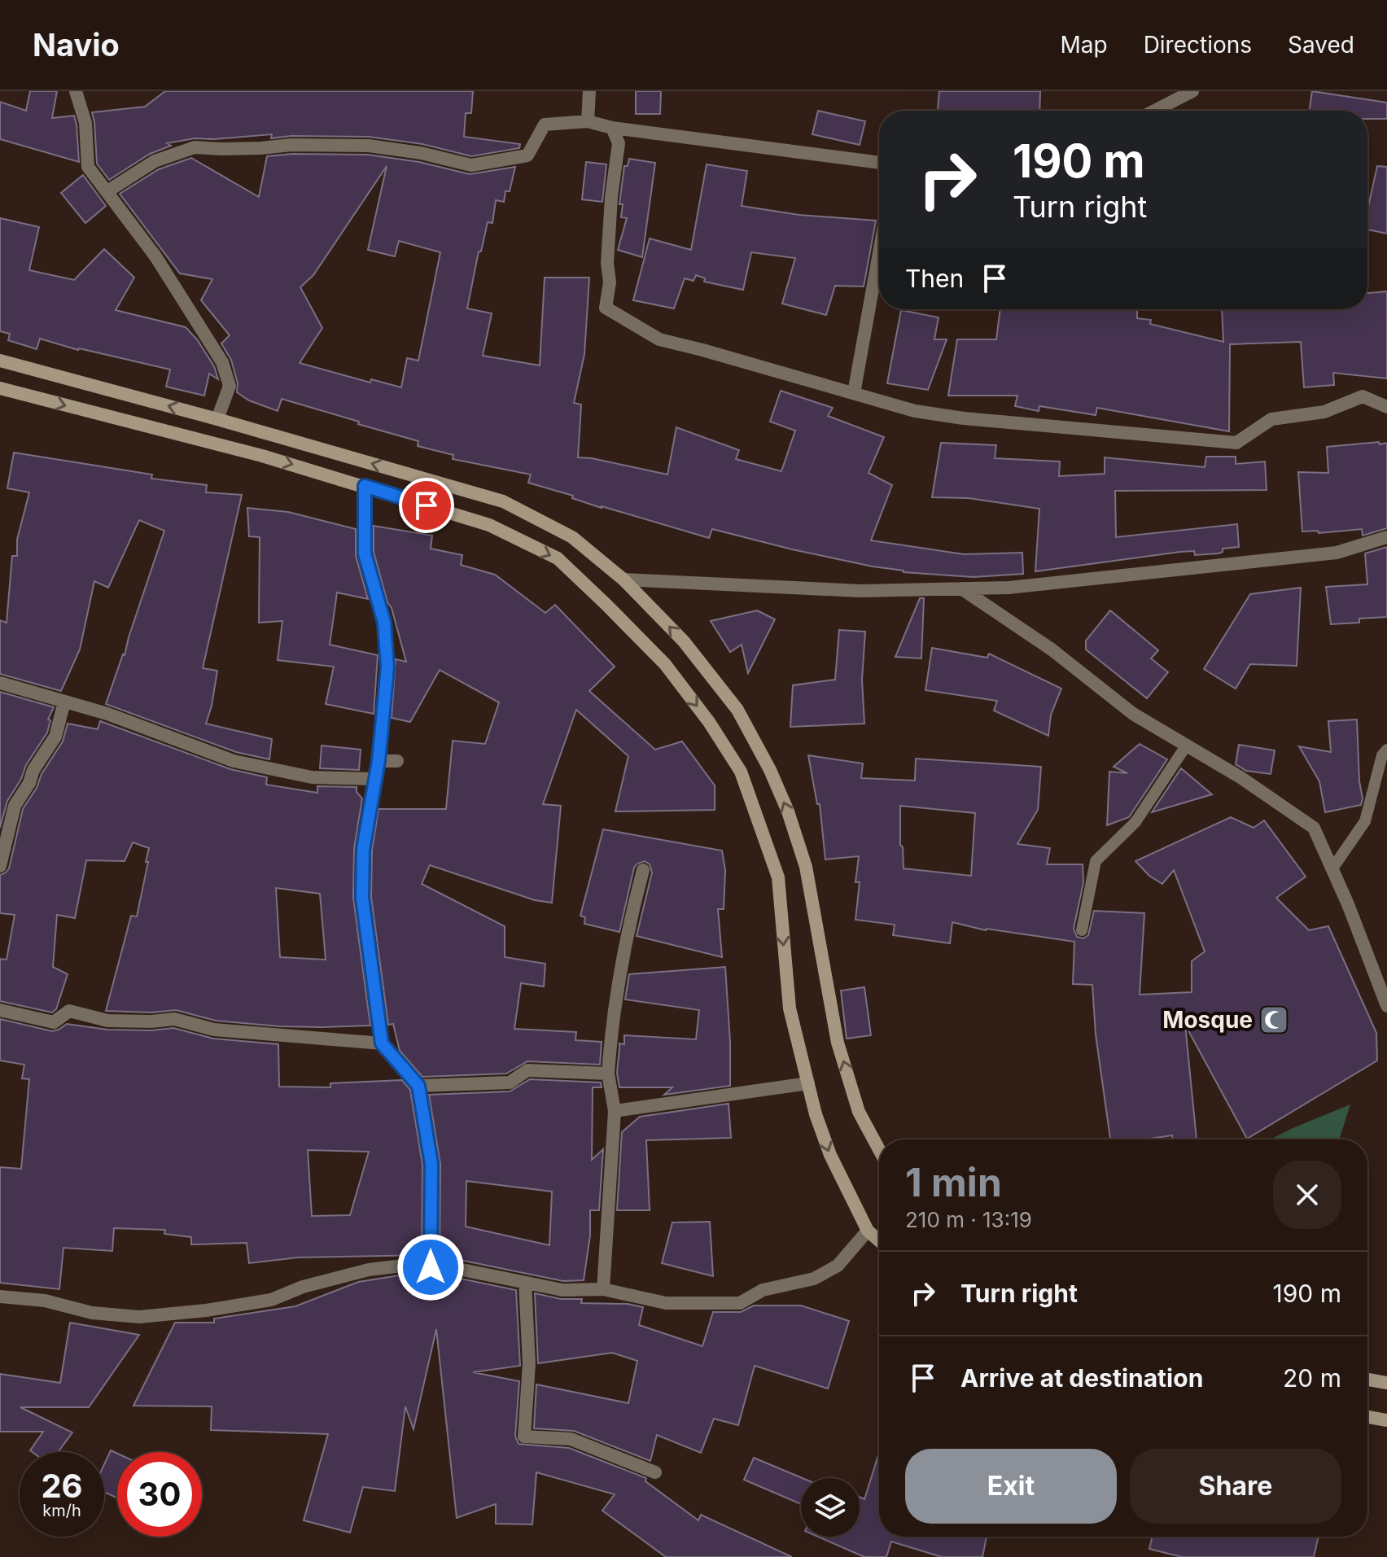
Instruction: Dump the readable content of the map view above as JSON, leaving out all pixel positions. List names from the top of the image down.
{
  "places": {
    "mosque": ["Mosque"]
  },
  "page": {
    "header": "Navio",
    "nav": ["Map", "Directions", "Saved"],
    "turn": ["190 m", "Turn right"],
    "then": "Then",
    "heading": ["1 min", "210 m · 13:19"],
    "list": [
      {
        "name": "Turn right",
        "value": "190 m"
      },
      {
        "name": "Arrive at destination",
        "value": "20 m"
      }
    ],
    "buttons": ["Exit", "Share"],
    "speed": "26 km/h",
    "limit": "30"
  }
}
